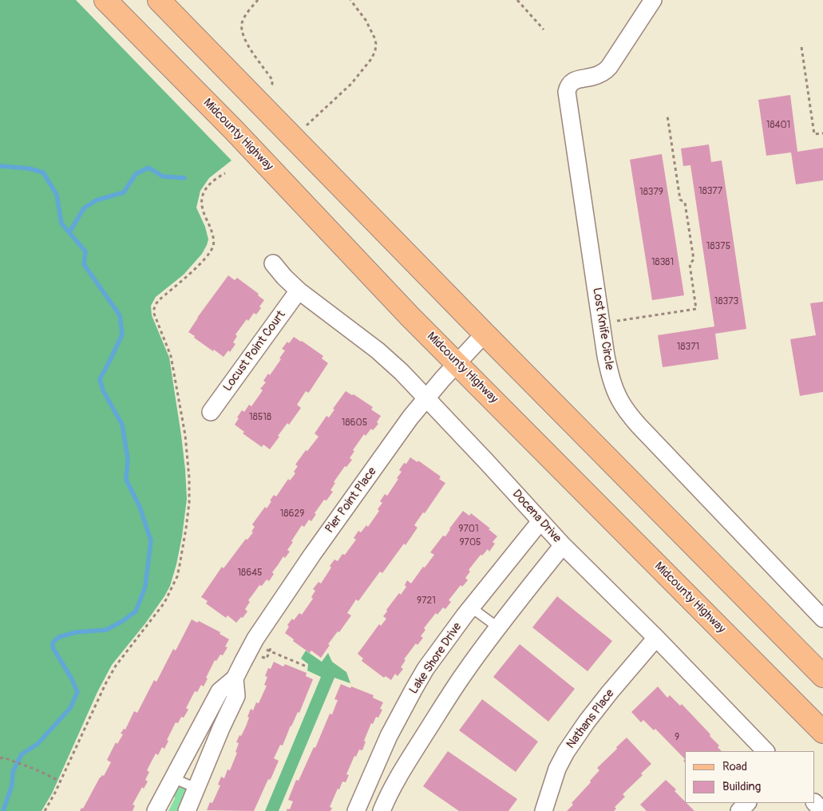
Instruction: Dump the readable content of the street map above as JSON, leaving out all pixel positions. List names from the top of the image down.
{
  "streets": {
    "main road": ["Midcounty Highway"],
    "street": [
      "Lost Knife Circle",
      "Locust Point Court",
      "Pier Point Place",
      "Docena Drive",
      "Lake Shore Drive",
      "Nathans Place"
    ]
  },
  "crossings": [
    ["Midcounty Highway", "Pier Point Place"],
    ["Locust Point Court", "Docena Drive"],
    ["Pier Point Place", "Docena Drive"],
    ["Docena Drive", "Lake Shore Drive"],
    ["Docena Drive", "Nathans Place"]
  ],
  "house_numbers": [
    "18401",
    "18377",
    "18379",
    "18375",
    "18381",
    "18373",
    "18371",
    "18518",
    "18605",
    "18629",
    "9701",
    "9705",
    "18645",
    "9721",
    "9"
  ],
  "legend": ["Road", "Building"]
}
